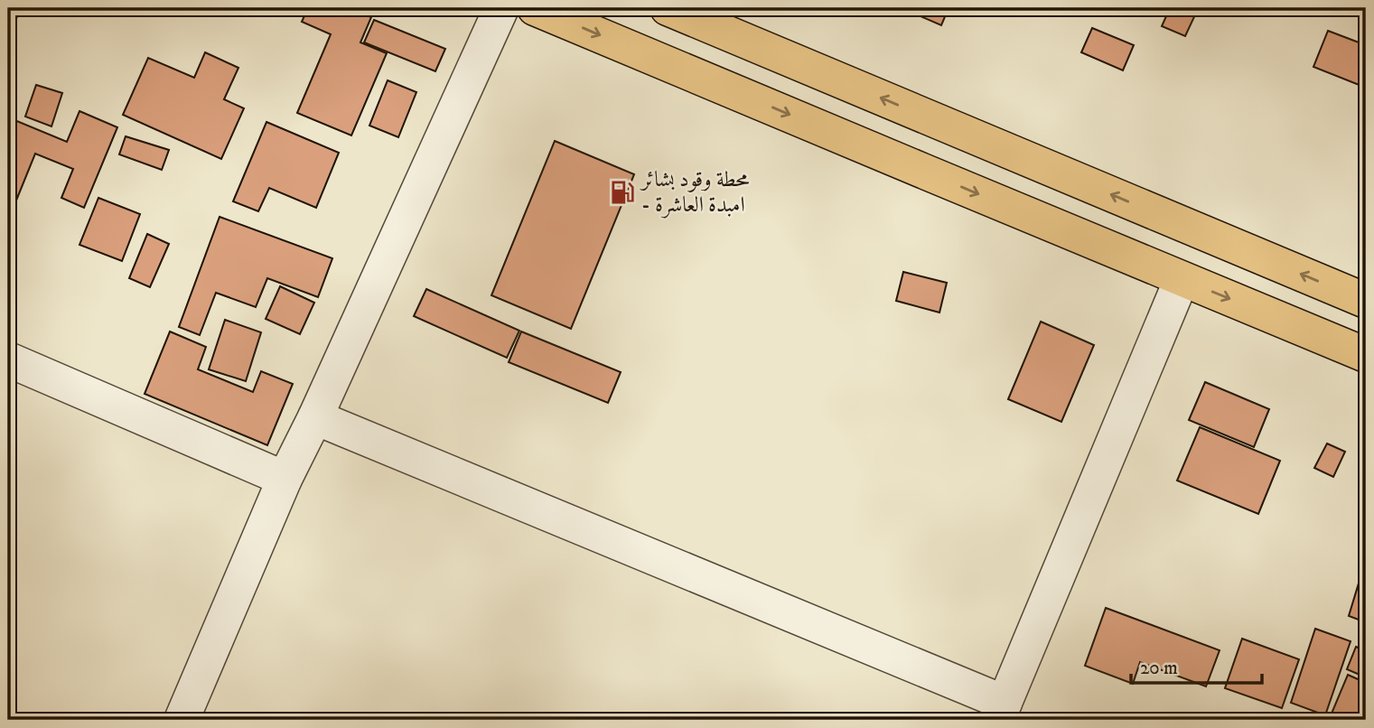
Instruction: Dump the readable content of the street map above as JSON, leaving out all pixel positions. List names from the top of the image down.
{
  "places": {
    "fuel station": ["محطة وقود بشائر - امبدة العاشرة"]
  },
  "scale_bar": "20 m"
}
